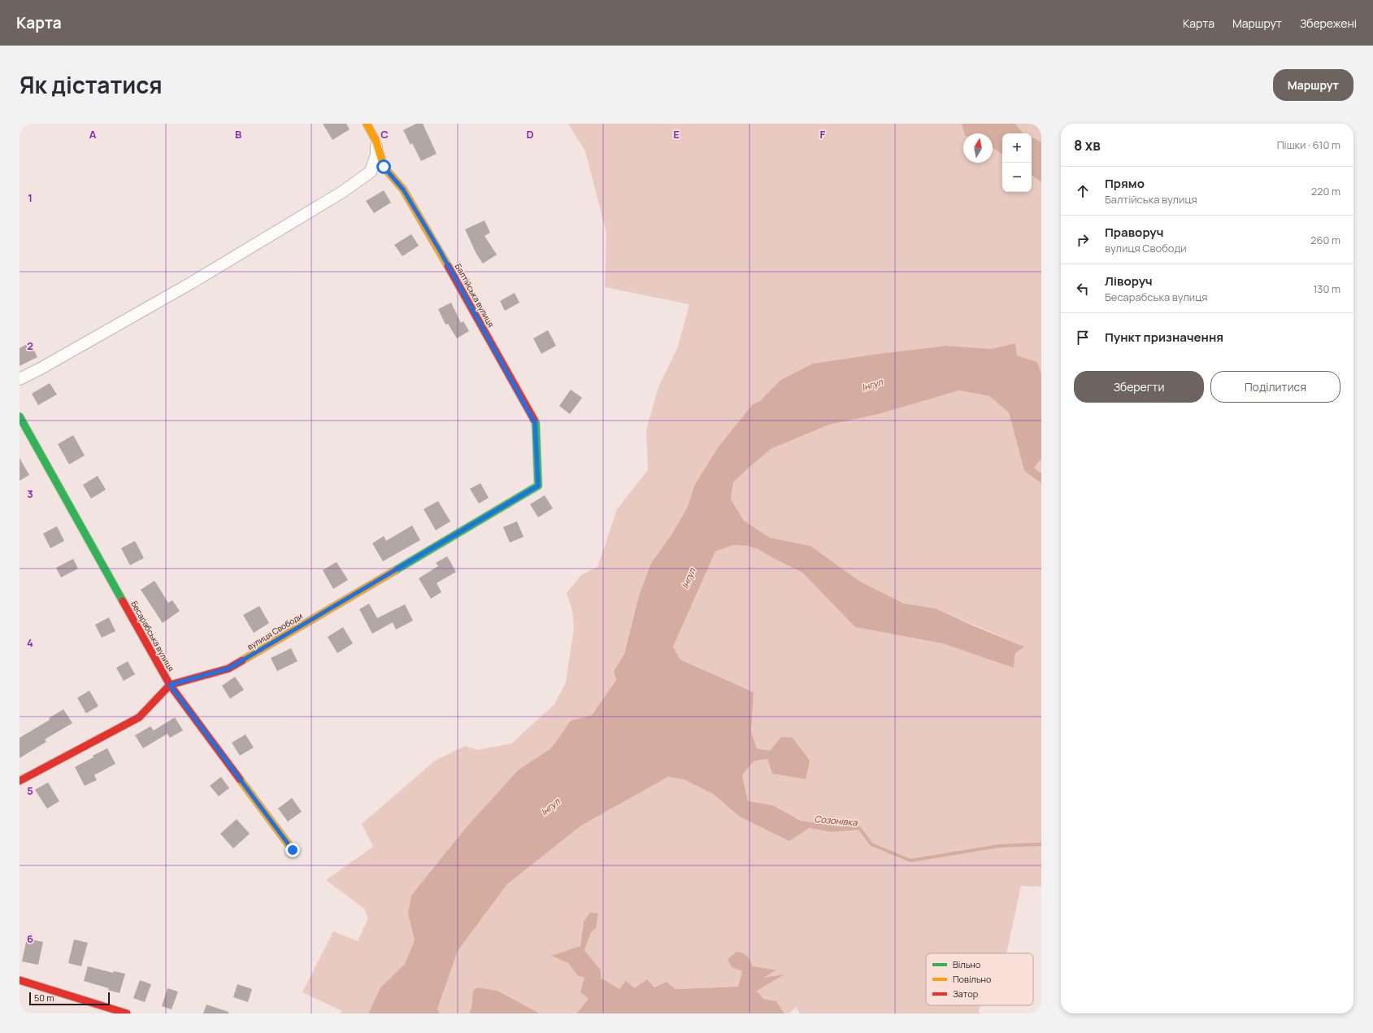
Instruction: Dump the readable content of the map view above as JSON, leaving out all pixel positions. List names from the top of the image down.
{
  "streets": {
    "street": ["Балтійська вулиця", "вулиця Свободи", "Бесарабська вулиця"]
  },
  "crossings": [
    ["Балтійська вулиця", "вулиця Свободи"],
    ["вулиця Свободи", "Бесарабська вулиця"]
  ],
  "water": ["Інгул", "Созонівка"],
  "legend": ["Вільно", "Повільно", "Затор"],
  "scale_bar": "50 m",
  "north": "top",
  "page": {
    "header": "Карта",
    "nav": ["Карта", "Маршрут", "Збережені"],
    "title": "Як дістатися",
    "buttons": [
      "Маршрут",
      ["Зберегти", "Поділитися"]
    ],
    "heading": ["8 хв", "Пішки · 610 m"],
    "map_buttons": ["+", "−"],
    "list": [
      ["Прямо", "Балтійська вулиця", "220 m"],
      ["Праворуч", "вулиця Свободи", "260 m"],
      ["Ліворуч", "Бесарабська вулиця", "130 m"],
      "Пункт призначення"
    ],
    "scale": "50 m"
  },
  "grid": {
    "columns": [
      "A",
      "B",
      "C",
      "D",
      "E",
      "F"
    ],
    "rows": [
      "1",
      "2",
      "3",
      "4",
      "5",
      "6"
    ]
  }
}
